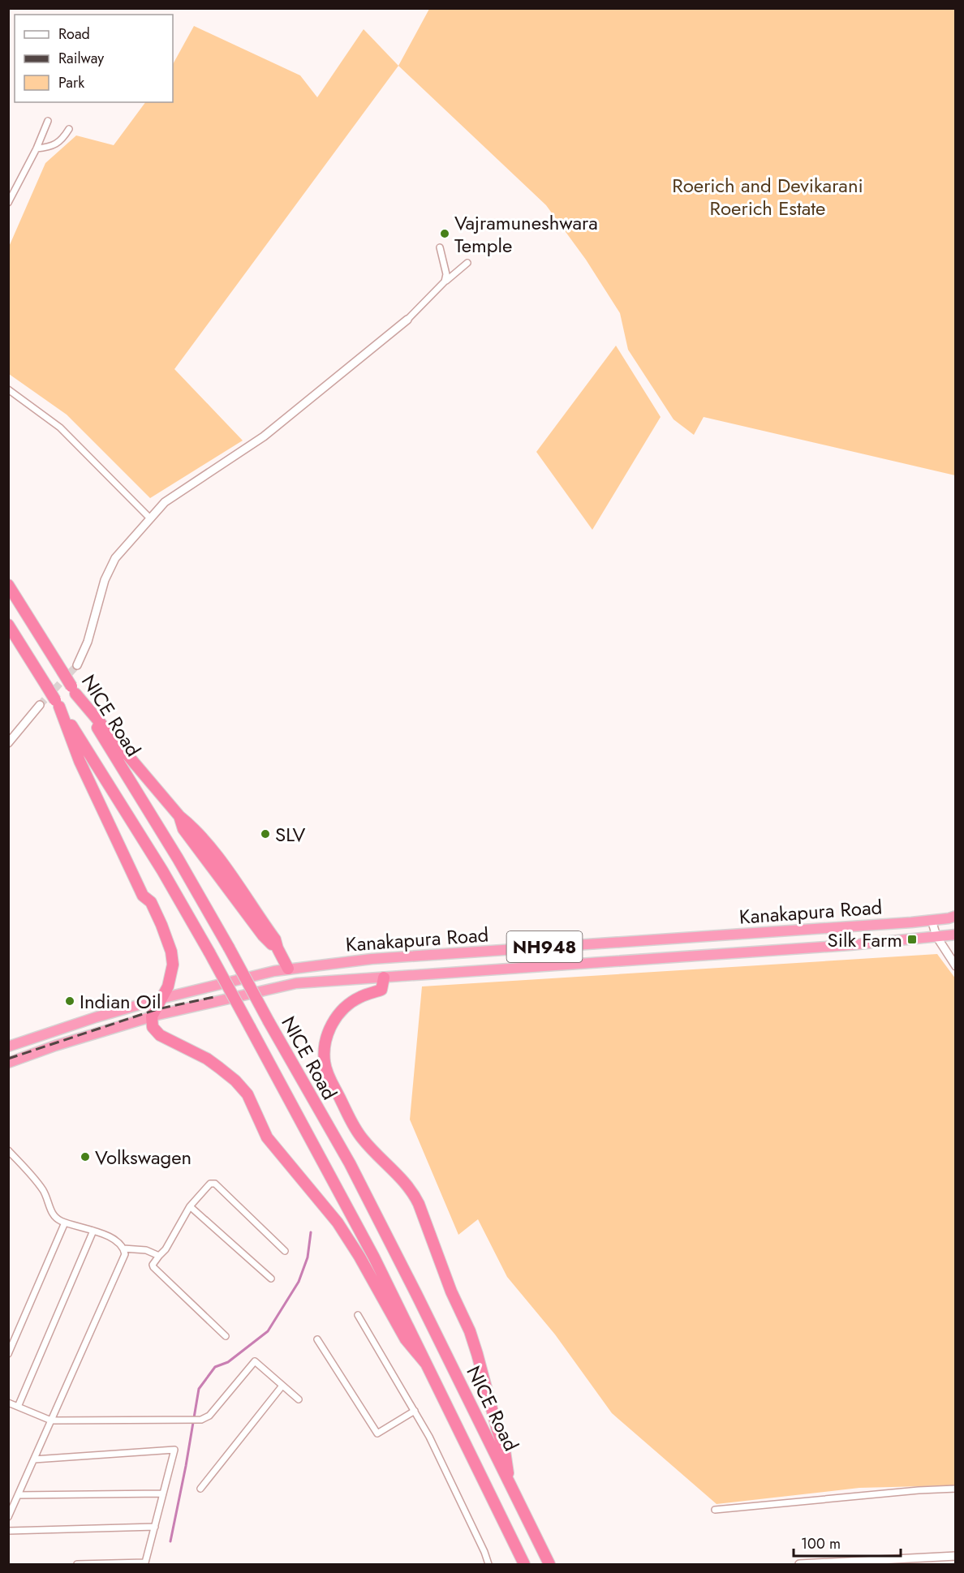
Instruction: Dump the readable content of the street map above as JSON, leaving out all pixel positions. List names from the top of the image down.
{
  "streets": {
    "highway": ["NICE Road", "Kanakapura Road", "NH948"]
  },
  "parks": ["Roerich and Devikarani Roerich Estate"],
  "places": {
    "other": [
      "Vajramuneshwara Temple",
      "SLV",
      "Indian Oil",
      "Volkswagen"
    ],
    "transit": ["Silk Farm"]
  },
  "legend": ["Road", "Railway", "Park"],
  "scale_bar": "100 m"
}
